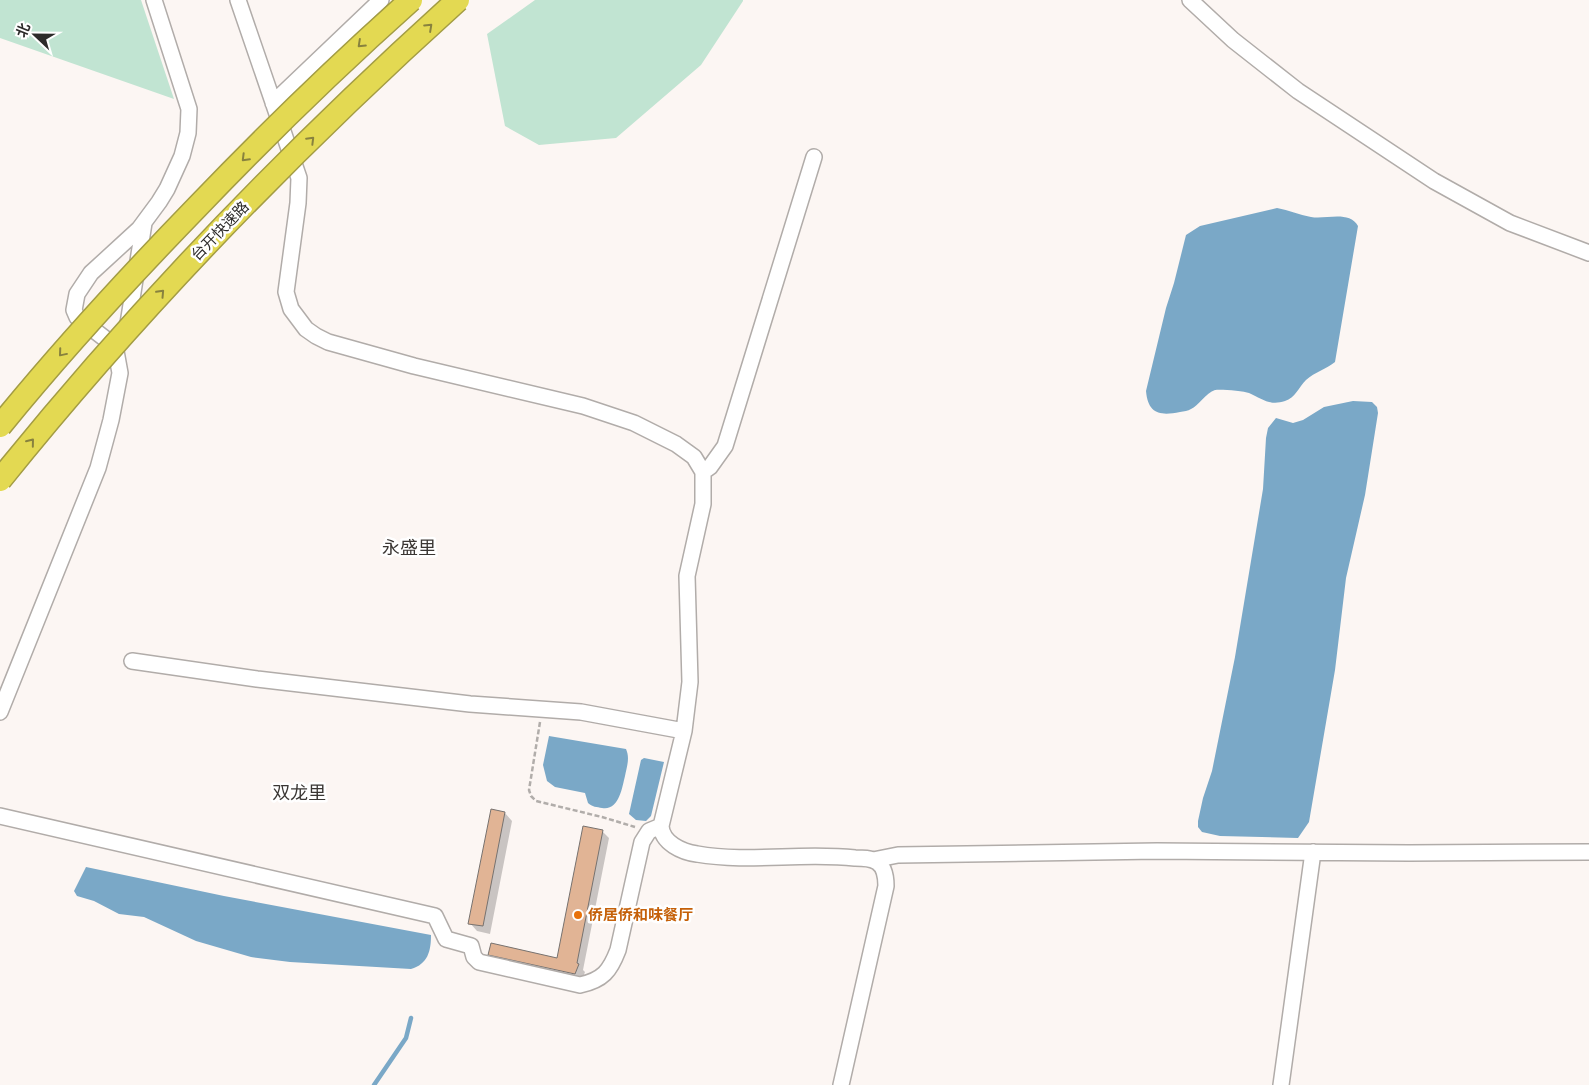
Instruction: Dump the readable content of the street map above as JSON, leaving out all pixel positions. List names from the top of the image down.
{
  "streets": {
    "highway": ["台开快速路"]
  },
  "districts": ["永盛里", "双龙里"],
  "places": ["侨居侨和味餐厅"],
  "north": "left"
}
